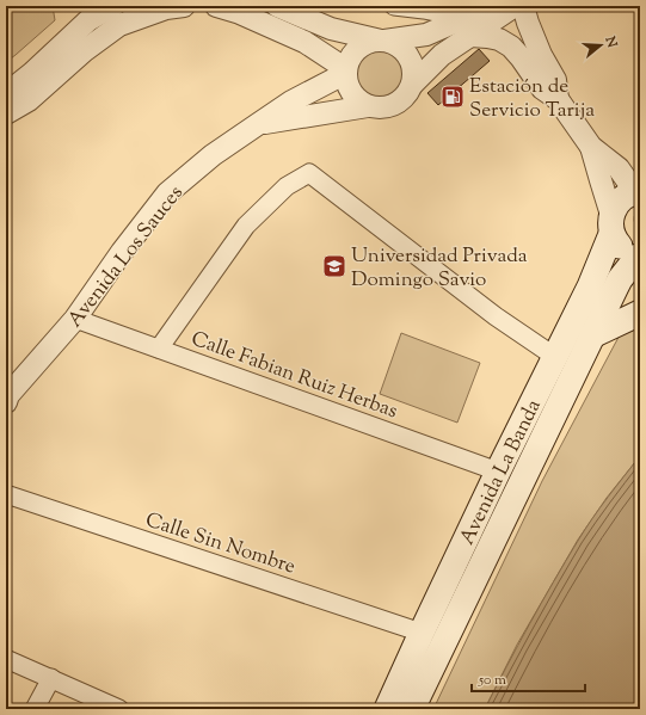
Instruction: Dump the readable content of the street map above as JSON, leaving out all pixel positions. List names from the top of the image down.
{
  "streets": {
    "main road": ["Avenida La Banda"],
    "street": ["Avenida Los Sauces", "Calle Fabian Ruiz Herbas", "Calle Sin Nombre"]
  },
  "crossings": [
    ["Avenida Los Sauces", "Calle Fabian Ruiz Herbas"],
    ["Calle Fabian Ruiz Herbas", "Avenida La Banda"],
    ["Avenida La Banda", "Calle Sin Nombre"]
  ],
  "places": {
    "fuel station": ["Estación de Servicio Tarija"],
    "school or university": ["Universidad Privada Domingo Savio"]
  },
  "scale_bar": "50 m",
  "north": "right"
}
